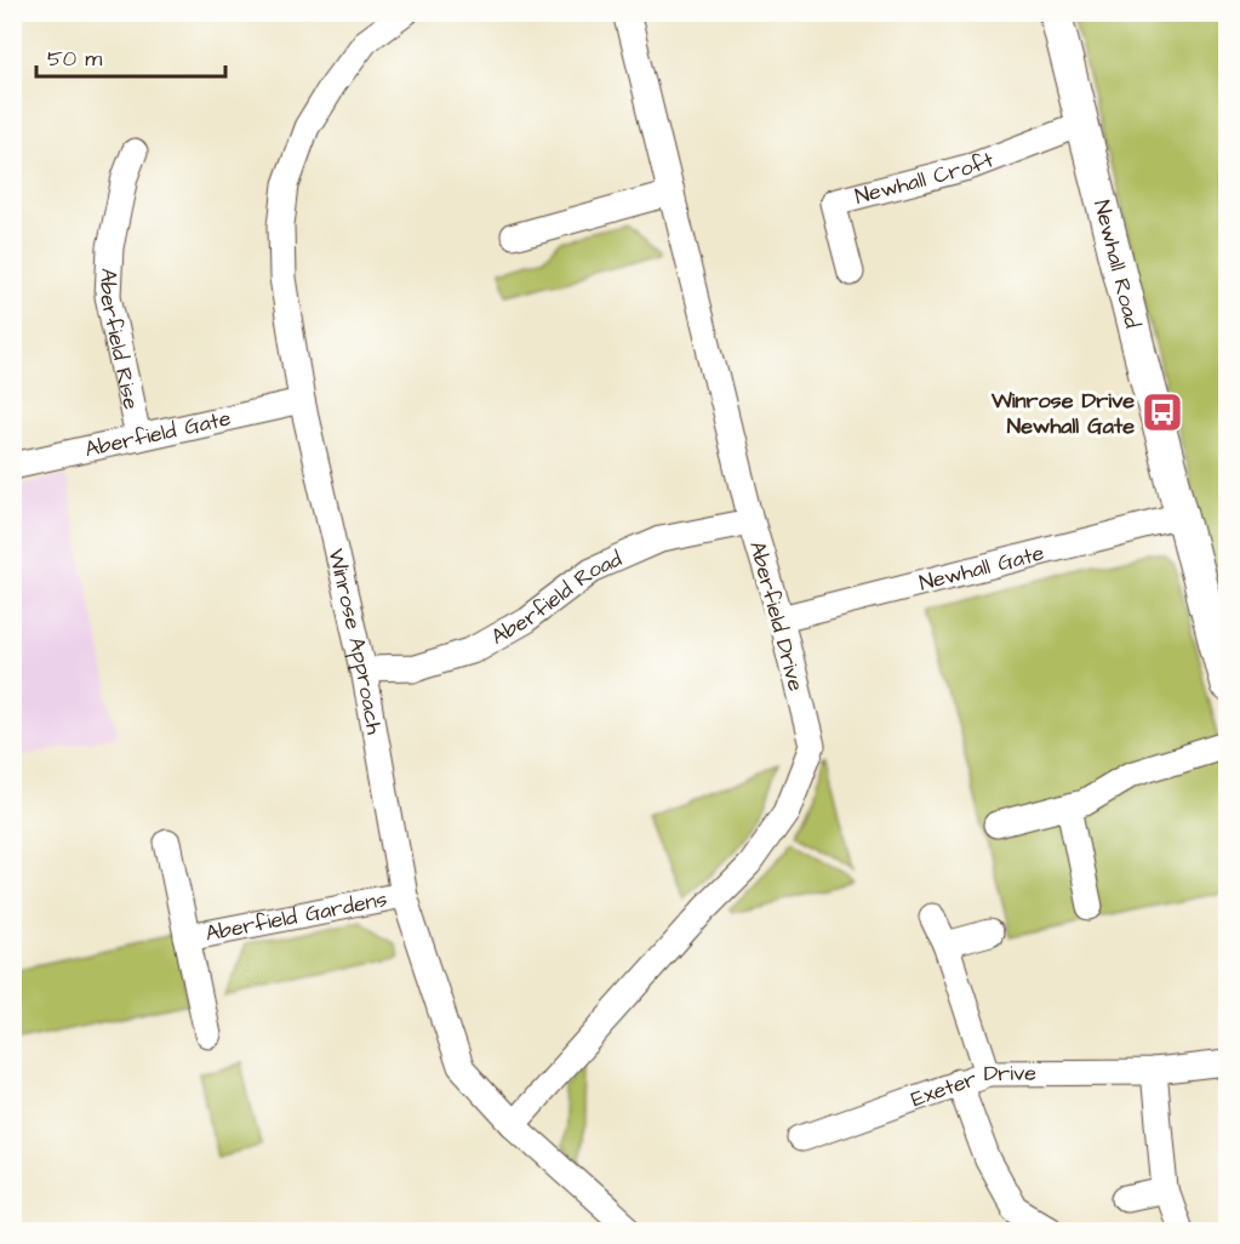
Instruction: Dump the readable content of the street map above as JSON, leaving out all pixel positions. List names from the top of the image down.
{
  "streets": {
    "street": [
      "Newhall Croft",
      "Newhall Road",
      "Aberfield Rise",
      "Aberfield Gate",
      "Newhall Gate",
      "Aberfield Road",
      "Aberfield Drive",
      "Winrose Approach",
      "Aberfield Gardens",
      "Exeter Drive"
    ]
  },
  "crossings": [
    ["Newhall Croft", "Newhall Road"],
    ["Newhall Road", "Newhall Gate"],
    ["Aberfield Rise", "Aberfield Gate"],
    ["Aberfield Gate", "Winrose Approach"],
    ["Newhall Gate", "Aberfield Drive"],
    ["Aberfield Road", "Aberfield Drive"],
    ["Aberfield Road", "Winrose Approach"],
    ["Aberfield Drive", "Winrose Approach"],
    ["Winrose Approach", "Aberfield Gardens"]
  ],
  "places": {
    "bus stop": ["Winrose Drive Newhall Gate"]
  },
  "scale_bar": "50 m"
}
